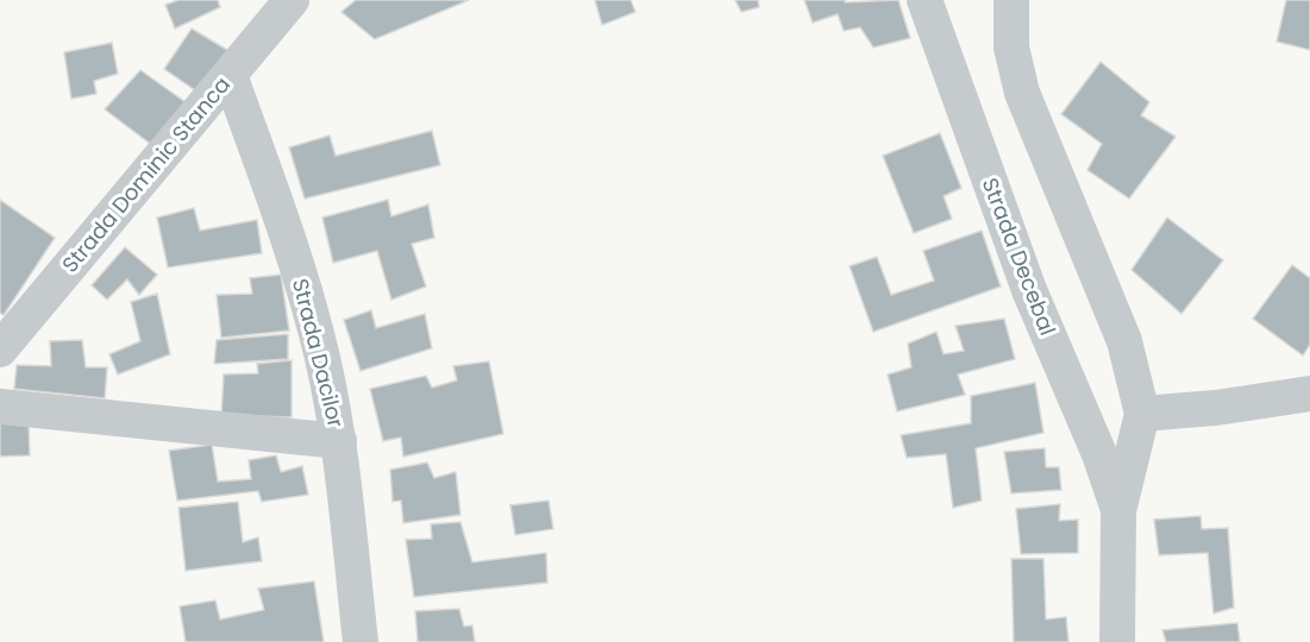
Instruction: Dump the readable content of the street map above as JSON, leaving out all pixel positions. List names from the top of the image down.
{
  "streets": {
    "street": ["Strada Dominic Stanca", "Strada Decebal", "Strada Dacilor"]
  },
  "crossings": [
    ["Strada Dominic Stanca", "Strada Dacilor"]
  ]
}
